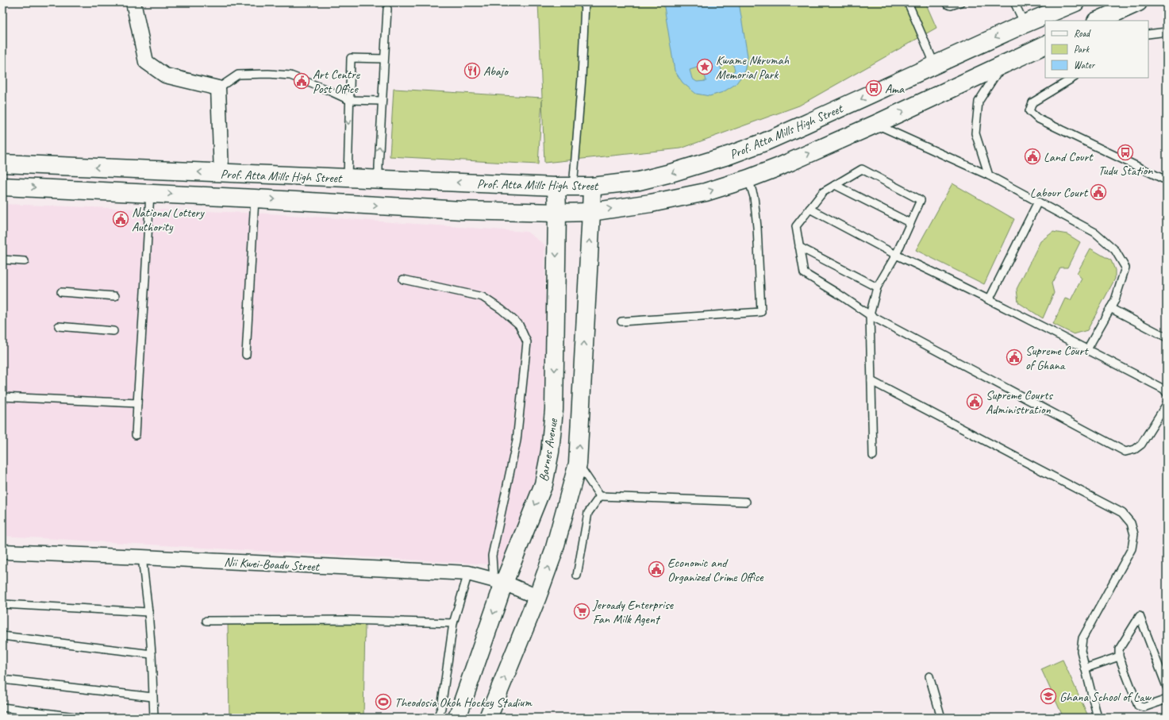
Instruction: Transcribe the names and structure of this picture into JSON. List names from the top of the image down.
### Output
{
  "streets": {
    "main road": ["Prof. Atta Mills High Street", "Barnes Avenue"],
    "street": ["Nii Kwei-Boadu Street"]
  },
  "crossings": [
    ["Prof. Atta Mills High Street", "Barnes Avenue"],
    ["Barnes Avenue", "Nii Kwei-Boadu Street"]
  ],
  "places": {
    "place": ["Kwame Nkrumah Memorial Park"],
    "restaurant": ["Abajo"],
    "public building": [
      "Art Centre Post Office",
      "Land Court",
      "Labour Court",
      "National Lottery Authority",
      "Supreme Court of Ghana",
      "Supreme Courts Administration",
      "Economic and Organized Crime Office"
    ],
    "bus stop": ["Ama", "Tudu Station"],
    "supermarket": ["Jeroady Enterprise Fan Milk Agent"],
    "school or university": ["Ghana School of Law"],
    "sports": ["Theodosia Okoh Hockey Stadium"]
  },
  "legend": ["Road", "Park", "Water"]
}
